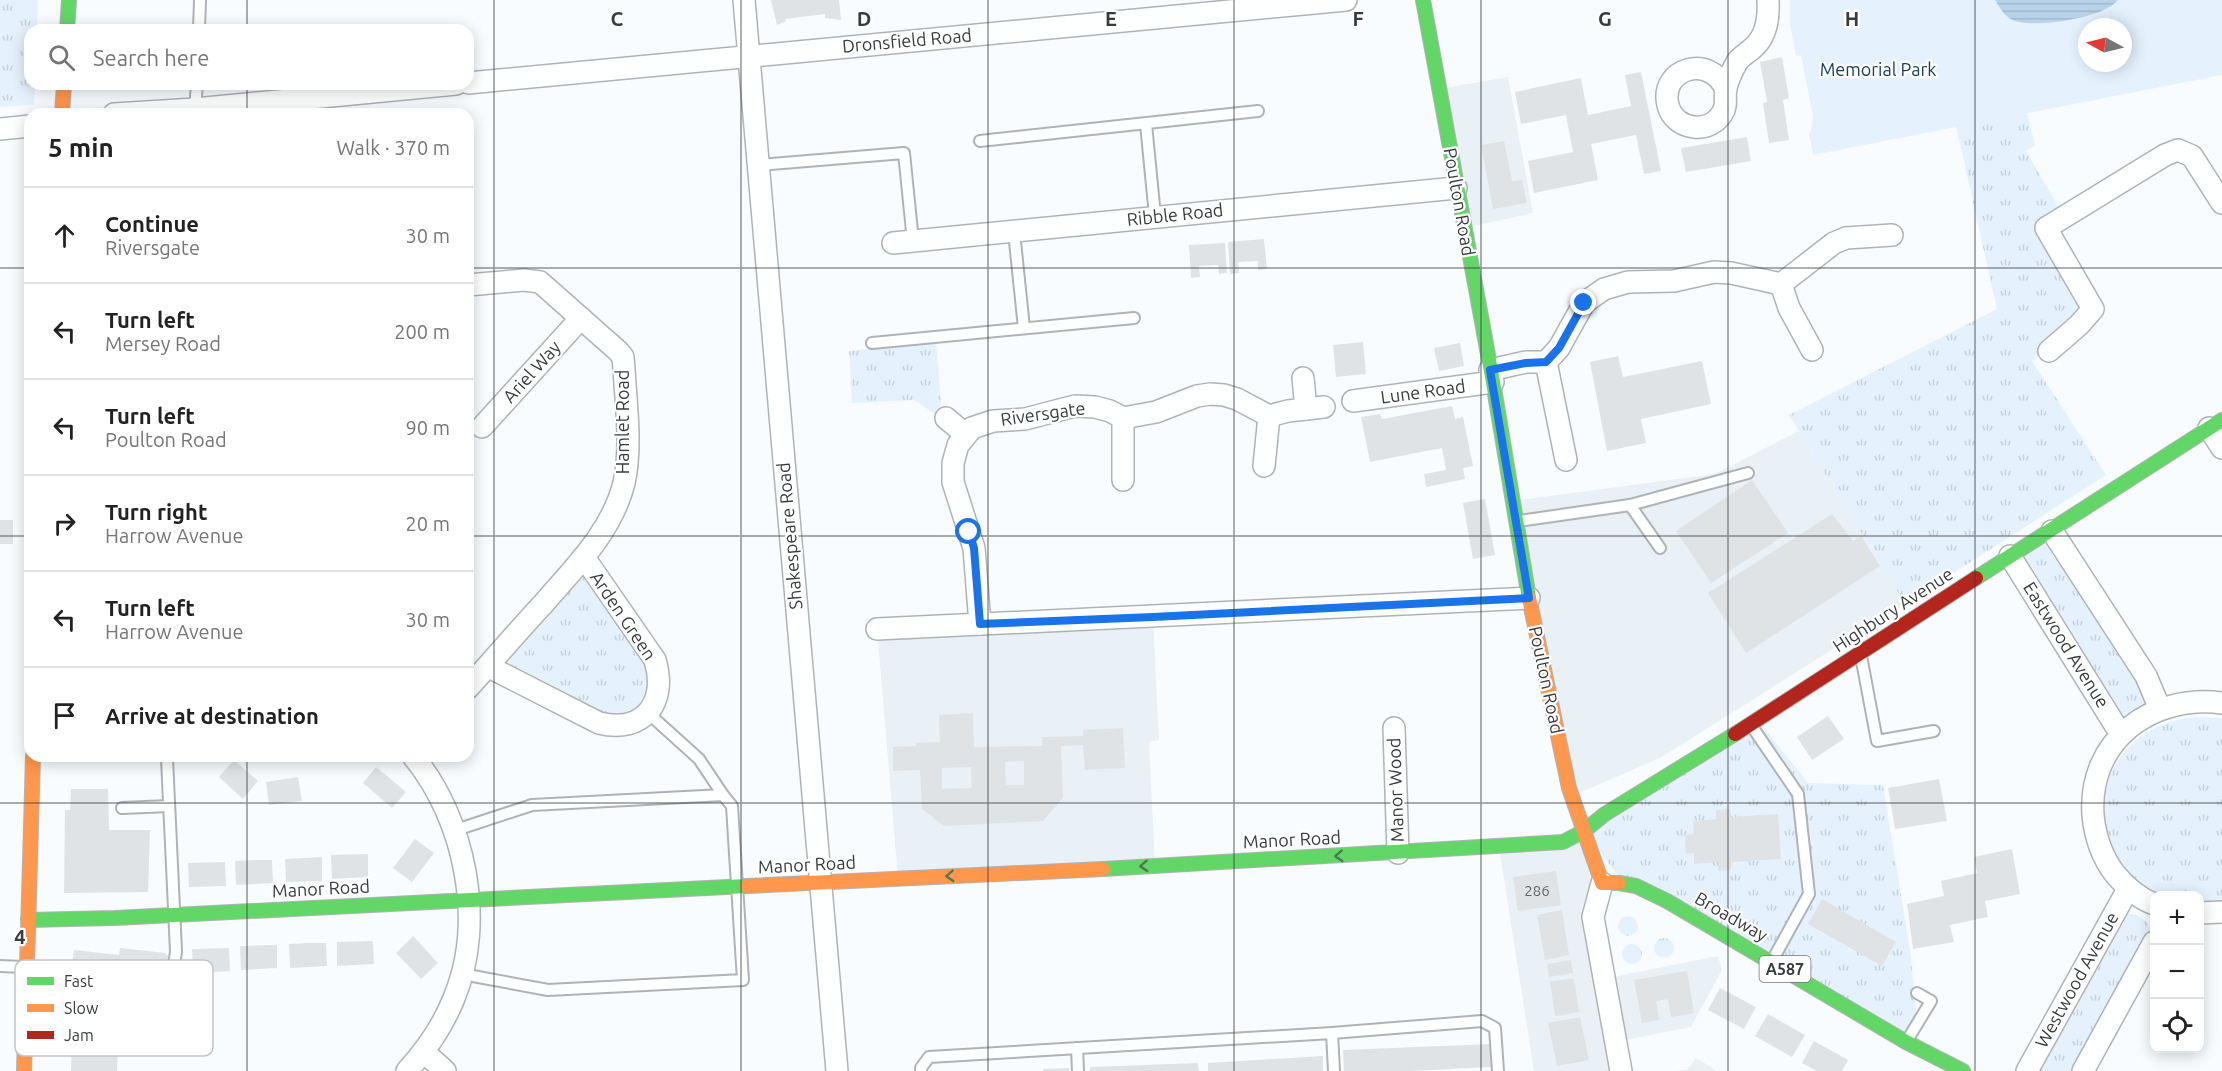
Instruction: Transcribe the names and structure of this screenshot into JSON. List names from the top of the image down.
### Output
{
  "streets": {
    "street": [
      "Dronsfield Road",
      "Poulton Road",
      "Ribble Road",
      "Ariel Way",
      "Lune Road",
      "Riversgate",
      "Hamlet Road",
      "Shakespeare Road",
      "Highbury Avenue",
      "Arden Green",
      "Eastwood Avenue",
      "Manor Wood",
      "Manor Road",
      "Broadway",
      "A587",
      "Westwood Avenue"
    ]
  },
  "crossings": [
    ["Dronsfield Road", "Shakespeare Road"],
    ["Poulton Road", "Ribble Road"],
    ["Poulton Road", "Lune Road"],
    ["Poulton Road", "Highbury Avenue"],
    ["Poulton Road", "Manor Road"],
    ["Poulton Road", "Broadway"],
    ["Ariel Way", "Hamlet Road"],
    ["Hamlet Road", "Arden Green"],
    ["Shakespeare Road", "Manor Road"],
    ["Highbury Avenue", "Eastwood Avenue"],
    ["Highbury Avenue", "Manor Road"],
    ["Manor Wood", "Manor Road"]
  ],
  "one_way": ["Manor Road"],
  "parks": ["Memorial Park"],
  "house_numbers": ["286"],
  "legend": ["Fast", "Slow", "Jam"],
  "north": "left",
  "page": {
    "search": "Search here",
    "heading": ["5 min", "Walk · 370 m"],
    "list": [
      ["Continue", "Riversgate", "30 m"],
      ["Turn left", "Mersey Road", "200 m"],
      ["Turn left", "Poulton Road", "90 m"],
      ["Turn right", "Harrow Avenue", "20 m"],
      ["Turn left", "Harrow Avenue", "30 m"],
      "Arrive at destination"
    ],
    "map_buttons": ["+", "−"]
  },
  "grid": {
    "columns": [
      "C",
      "D",
      "E",
      "F",
      "G",
      "H"
    ],
    "rows": ["4"]
  }
}
